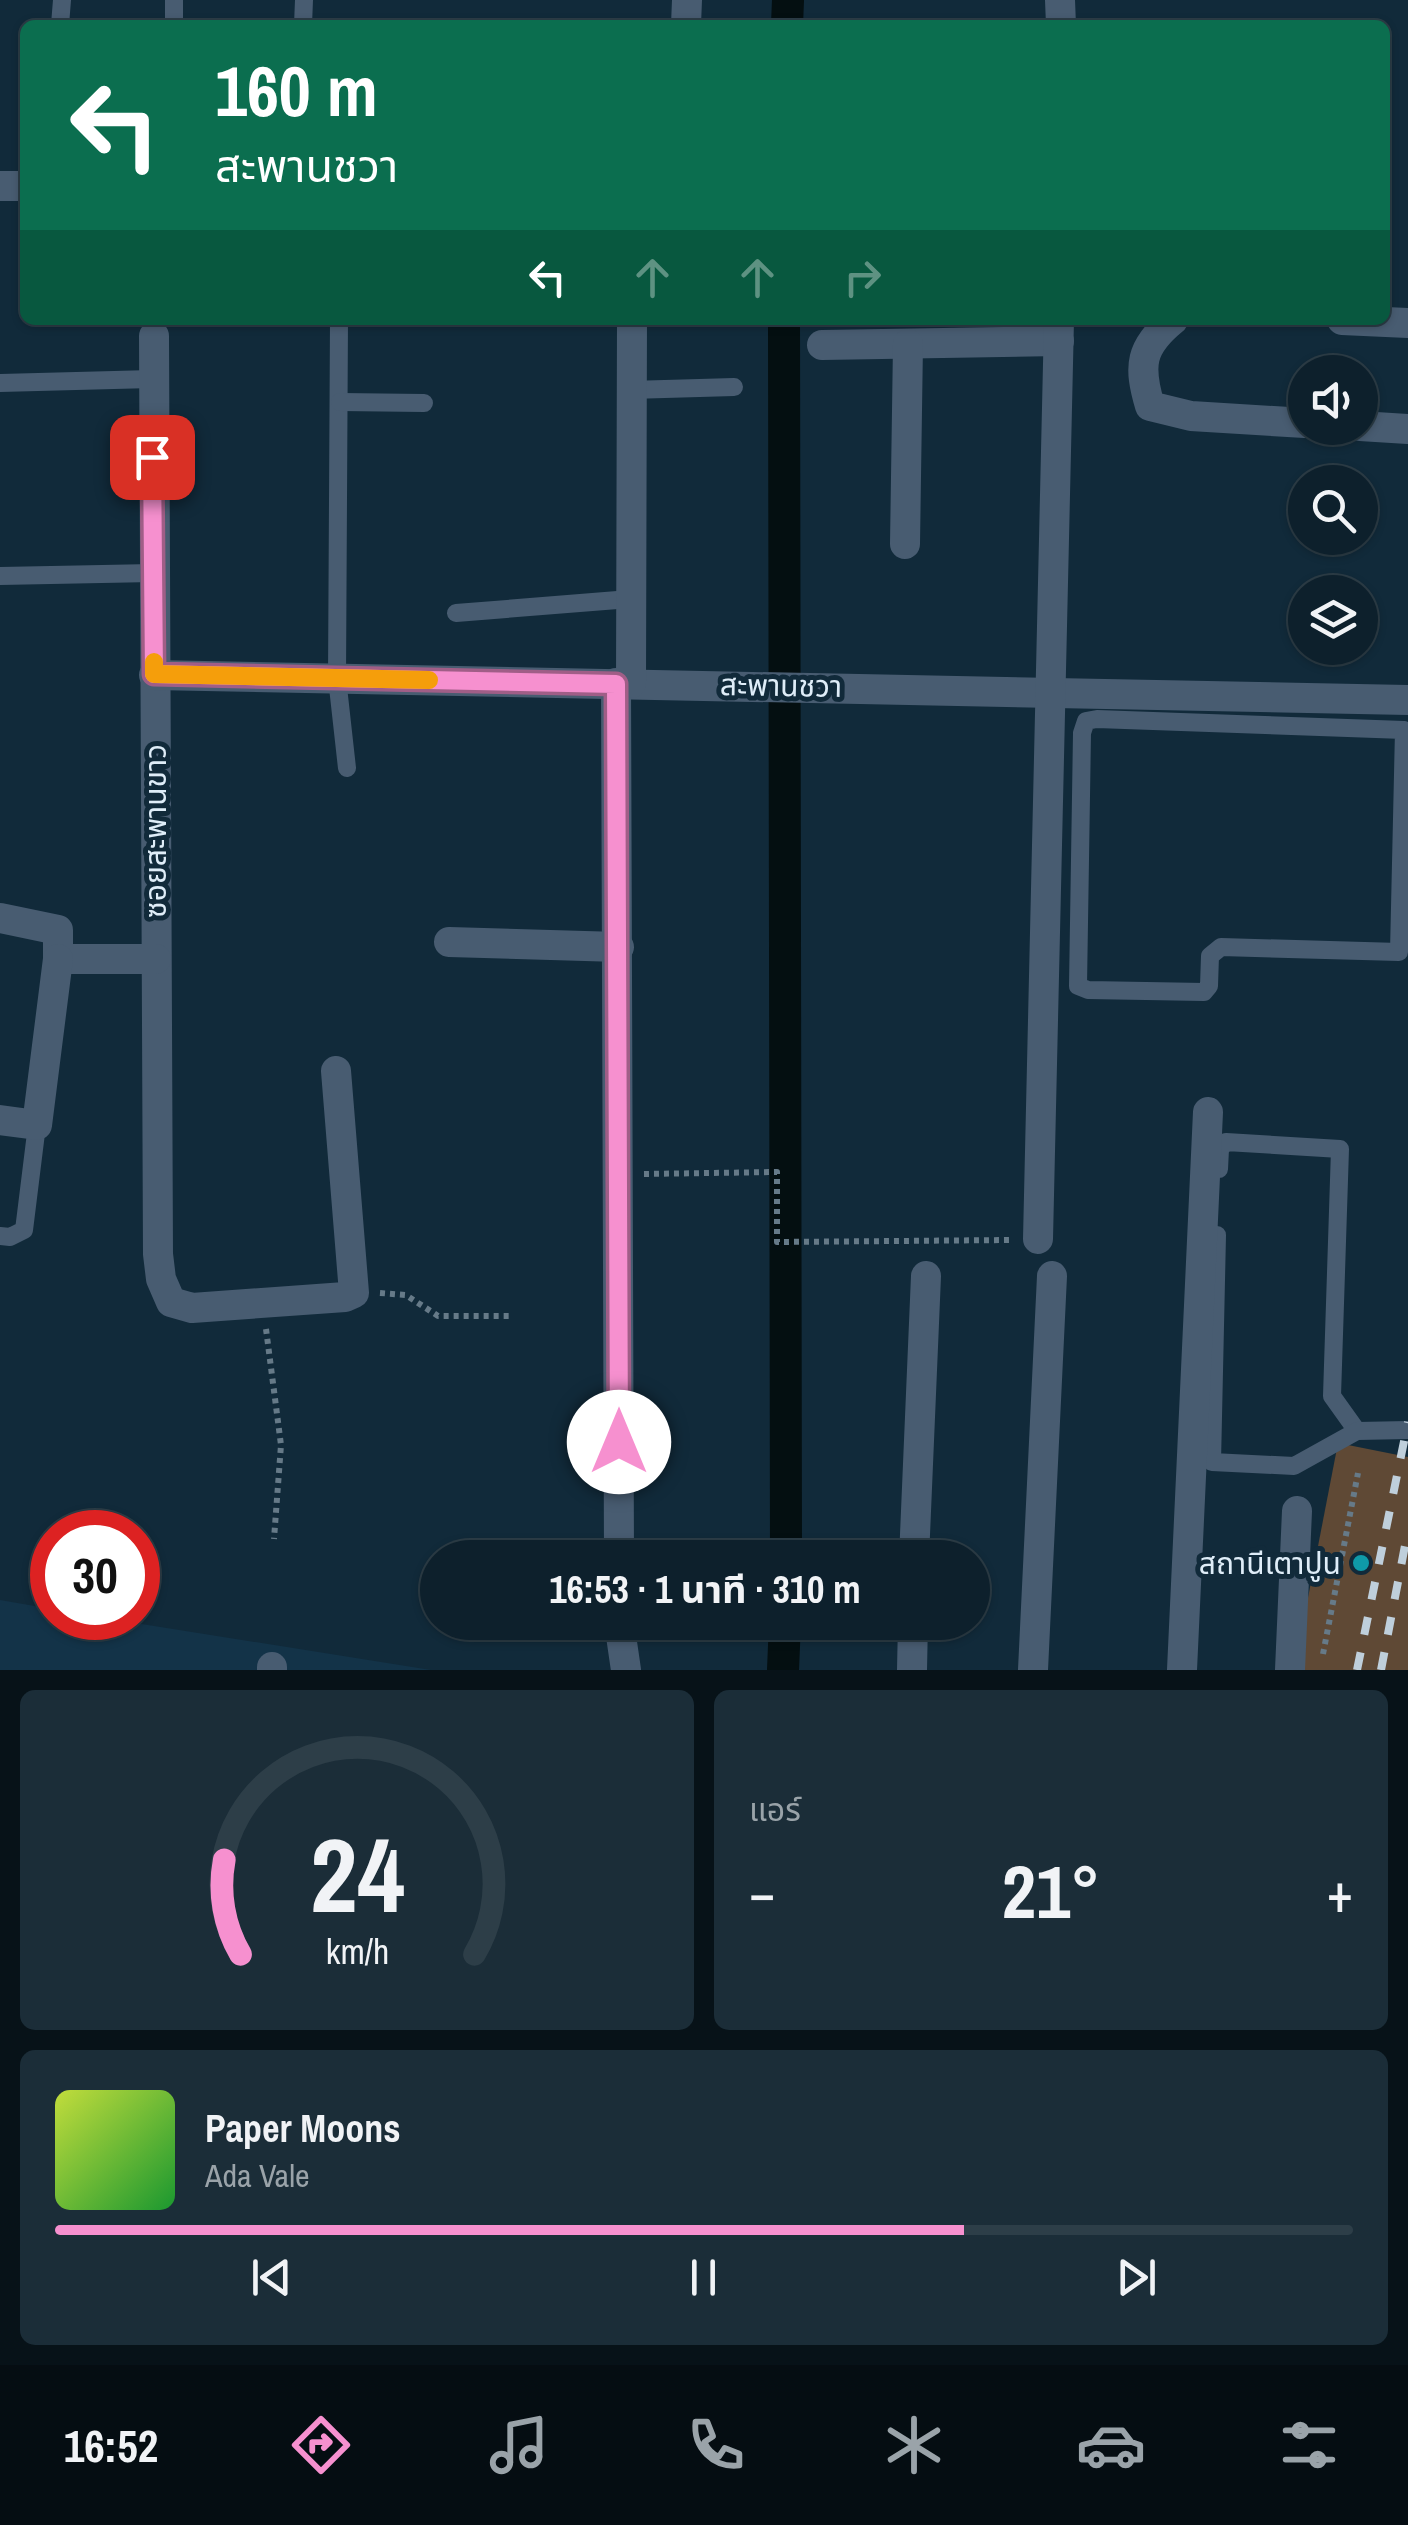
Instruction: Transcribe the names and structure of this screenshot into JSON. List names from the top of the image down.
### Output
{
  "streets": {
    "street": ["สะพานชวา", "ซอยสะพานขาว"]
  },
  "crossings": [
    ["สะพานชวา", "ซอยสะพานขาว"]
  ],
  "places": ["สถานีเตาปูน"],
  "page": {
    "turn": ["160 m", "สะพานชวา"],
    "limit": "30",
    "trip": "16:53 · 1 นาที · 310 m",
    "tile": "แอร์",
    "heat": ["−", "21°", "+"],
    "song": ["Paper Moons", "Ada Vale"],
    "tabs": "16:52",
    "gauge": ["24", "km/h"]
  }
}
